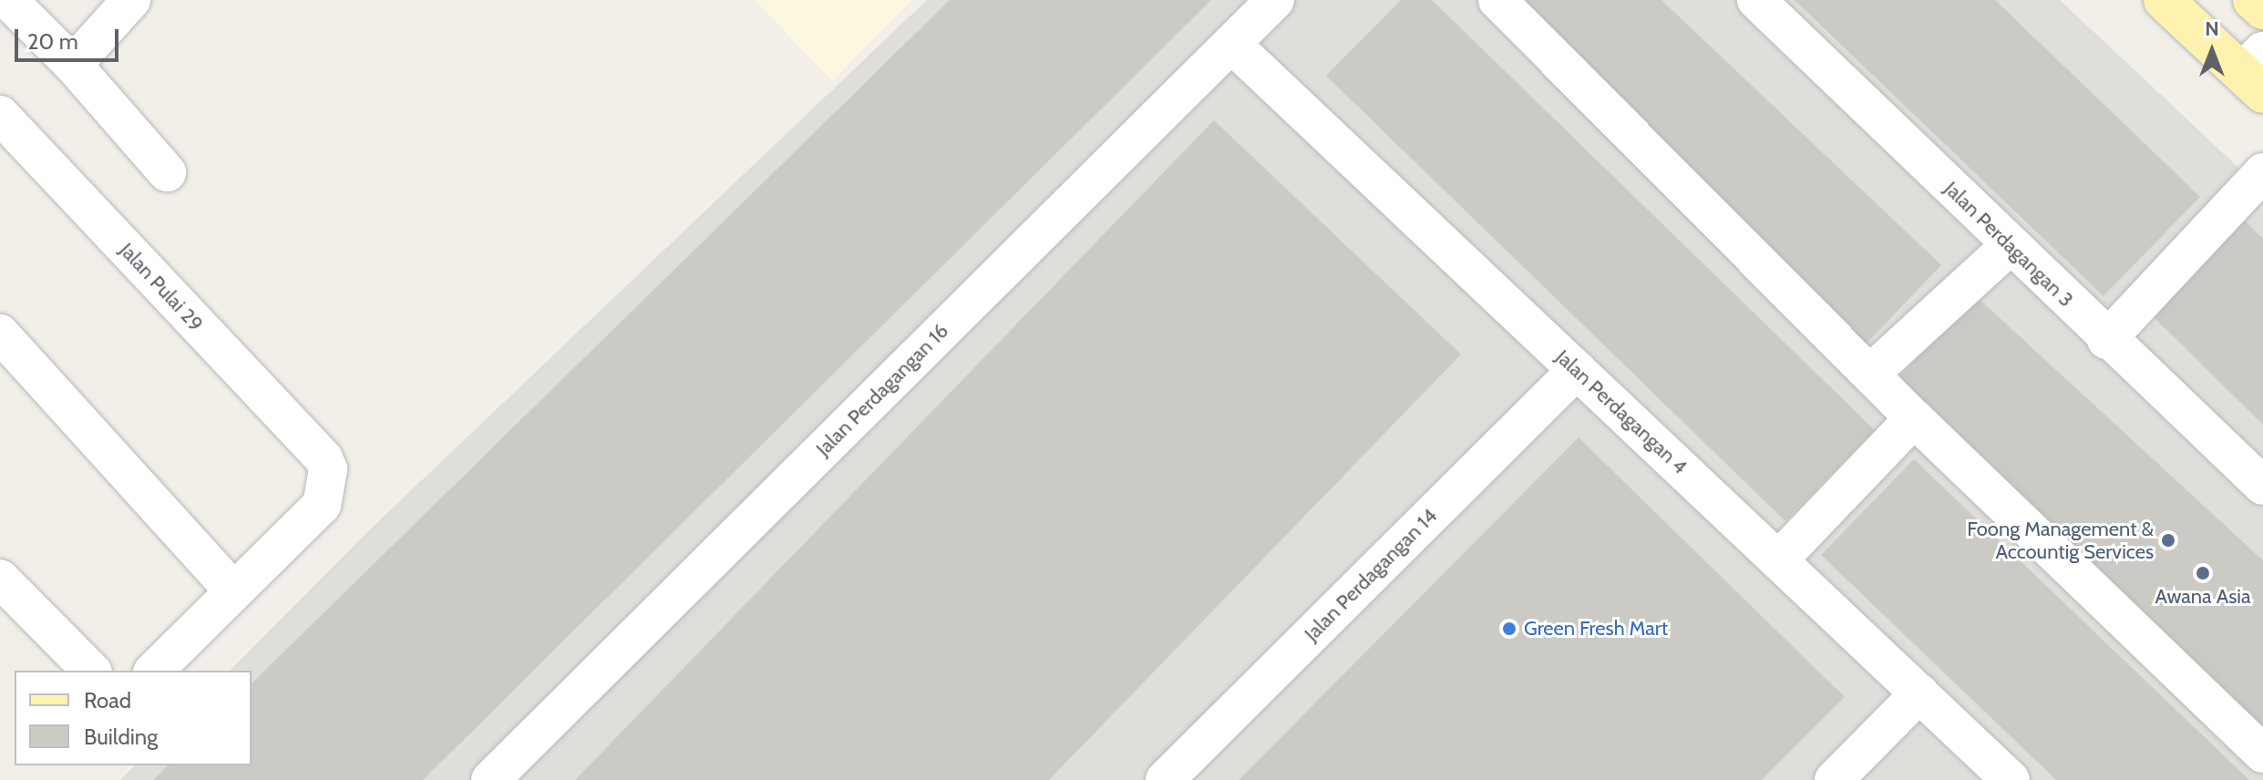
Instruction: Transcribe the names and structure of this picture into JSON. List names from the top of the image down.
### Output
{
  "streets": {
    "street": [
      "Jalan Perdagangan 3",
      "Jalan Pulai 29",
      "Jalan Perdagangan 16",
      "Jalan Perdagangan 4",
      "Jalan Perdagangan 14"
    ]
  },
  "crossings": [
    ["Jalan Perdagangan 16", "Jalan Perdagangan 4"],
    ["Jalan Perdagangan 4", "Jalan Perdagangan 14"]
  ],
  "places": ["Foong Management & Accountig Services", "Awana Asia", "Green Fresh Mart"],
  "legend": ["Road", "Building"],
  "scale_bar": "20 m",
  "north": "top"
}
